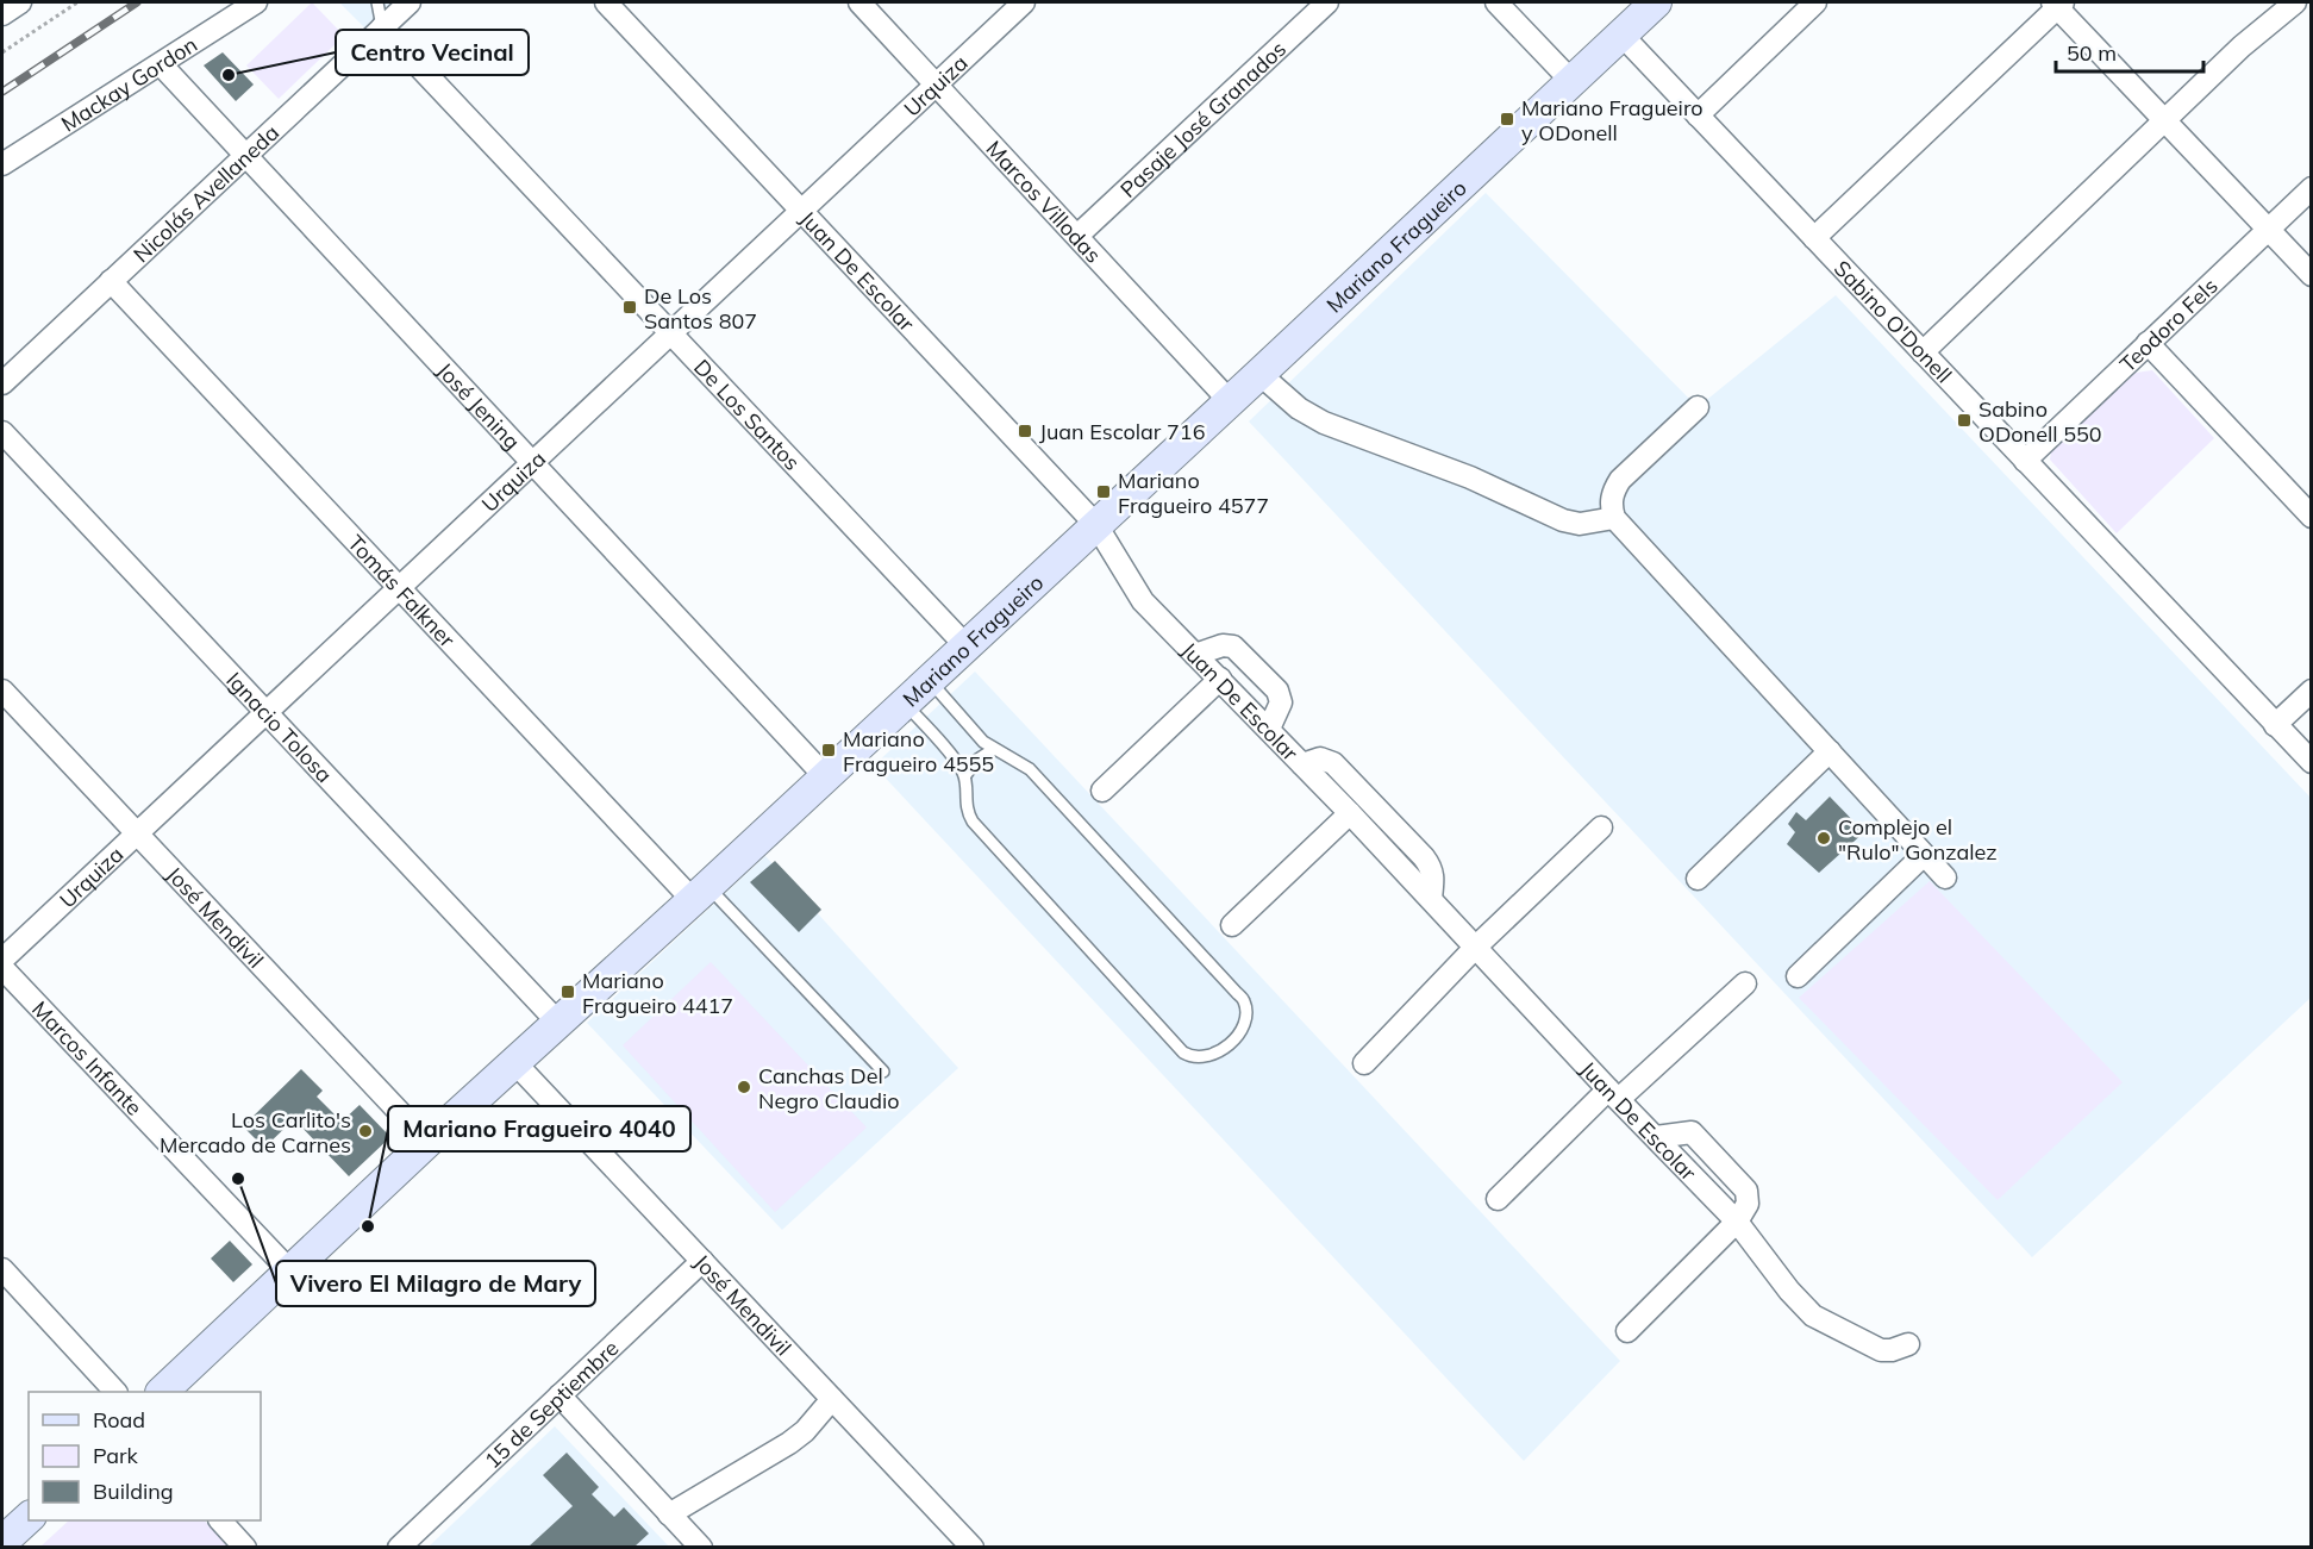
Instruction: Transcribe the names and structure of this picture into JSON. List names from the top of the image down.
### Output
{
  "streets": {
    "main road": ["Mariano Fragueiro"],
    "street": [
      "Mackay Gordon",
      "Urquiza",
      "Pasaje José Granados",
      "Nicolás Avellaneda",
      "Marcos Villodas",
      "Juan De Escolar",
      "Sabino O'Donell",
      "Teodoro Fels",
      "José Jening",
      "De Los Santos",
      "Tomás Falkner",
      "Ignacio Tolosa",
      "José Mendivil",
      "Marcos Infante",
      "15 de Septiembre"
    ]
  },
  "crossings": [
    ["Mackay Gordon", "José Jening"],
    ["Urquiza", "Marcos Villodas"],
    ["Urquiza", "Juan De Escolar"],
    ["Urquiza", "José Jening"],
    ["Urquiza", "De Los Santos"],
    ["Urquiza", "Tomás Falkner"],
    ["Urquiza", "Ignacio Tolosa"],
    ["Urquiza", "José Mendivil"],
    ["Pasaje José Granados", "Marcos Villodas"],
    ["Nicolás Avellaneda", "José Jening"],
    ["Nicolás Avellaneda", "De Los Santos"],
    ["Nicolás Avellaneda", "Tomás Falkner"],
    ["Marcos Villodas", "Mariano Fragueiro"],
    ["Mariano Fragueiro", "Juan De Escolar"],
    ["Mariano Fragueiro", "Sabino O'Donell"],
    ["Mariano Fragueiro", "José Jening"],
    ["Mariano Fragueiro", "De Los Santos"],
    ["Mariano Fragueiro", "Tomás Falkner"],
    ["Mariano Fragueiro", "Ignacio Tolosa"],
    ["Mariano Fragueiro", "José Mendivil"],
    ["Mariano Fragueiro", "Marcos Infante"],
    ["Sabino O'Donell", "Teodoro Fels"],
    ["José Mendivil", "15 de Septiembre"]
  ],
  "places": {
    "other": [
      "Centro Vecinal",
      "Complejo el \"Rulo\" Gonzalez",
      "Canchas Del Negro Claudio",
      "Los Carlito's Mercado de Carnes",
      "Vivero El Milagro de Mary",
      "Mariano Fragueiro 4040"
    ],
    "transit": [
      "Mariano Fragueiro y ODonell",
      "De Los Santos 807",
      "Sabino ODonell 550",
      "Juan Escolar 716",
      "Mariano Fragueiro 4577",
      "Mariano Fragueiro 4555",
      "Mariano Fragueiro 4417"
    ]
  },
  "legend": ["Road", "Park", "Building"],
  "scale_bar": "50 m"
}
